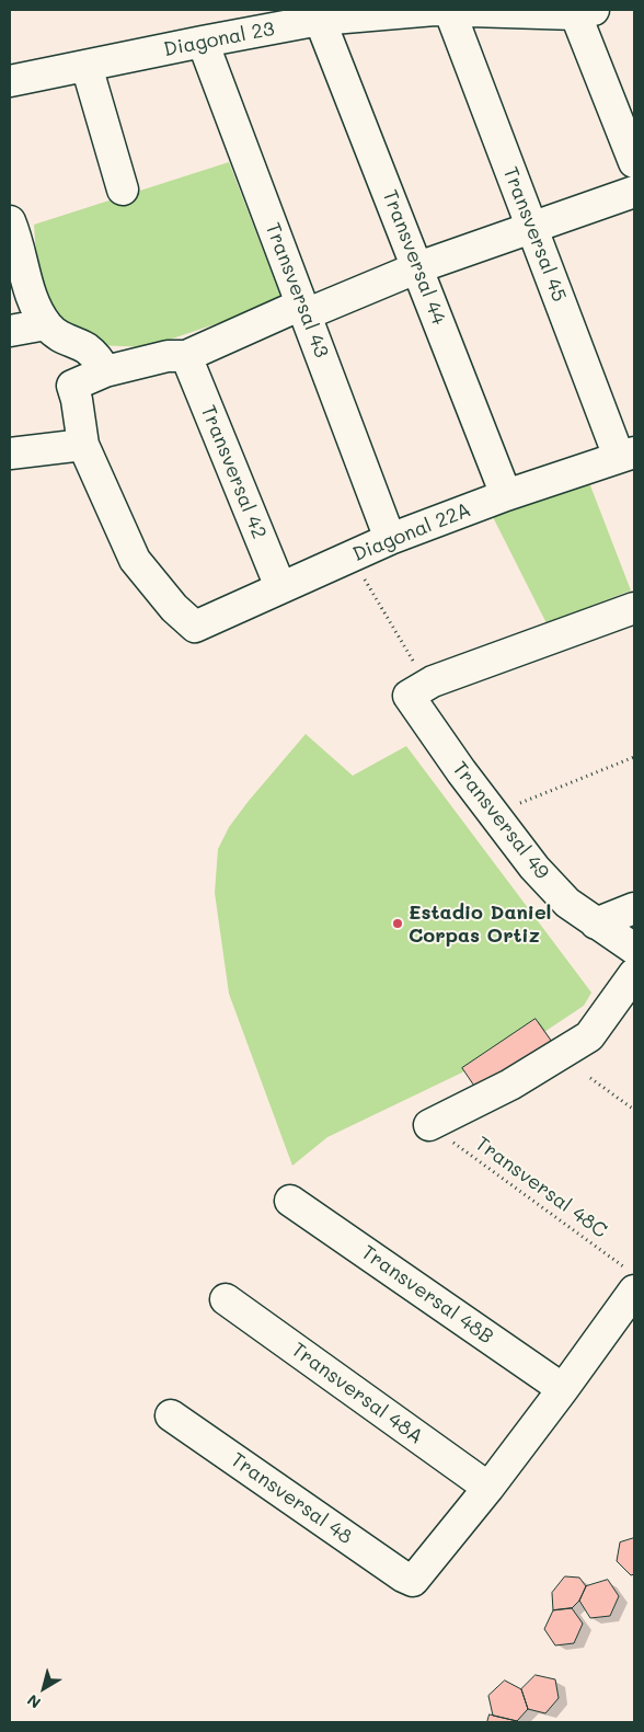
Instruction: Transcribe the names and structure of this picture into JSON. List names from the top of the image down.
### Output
{
  "streets": {
    "street": [
      "Diagonal 23",
      "Transversal 45",
      "Transversal 44",
      "Transversal 43",
      "Transversal 42",
      "Diagonal 22A",
      "Transversal 49",
      "Transversal 48B",
      "Transversal 48A",
      "Transversal 48"
    ],
    "path": ["Transversal 48C"]
  },
  "crossings": [
    ["Diagonal 23", "Transversal 45"],
    ["Diagonal 23", "Transversal 44"],
    ["Diagonal 23", "Transversal 43"],
    ["Transversal 45", "Diagonal 22A"],
    ["Transversal 44", "Diagonal 22A"],
    ["Transversal 43", "Diagonal 22A"],
    ["Transversal 42", "Diagonal 22A"],
    ["Transversal 48A", "Transversal 48"]
  ],
  "places": ["Estadio Daniel Corpas Ortiz"],
  "north": "bottom left"
}
